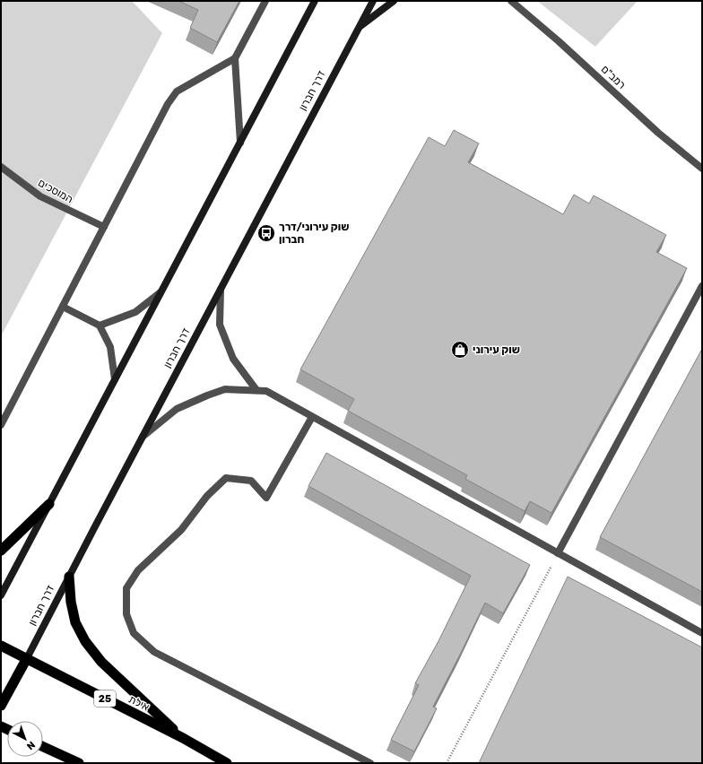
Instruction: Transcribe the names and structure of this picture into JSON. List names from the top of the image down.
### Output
{
  "streets": {
    "highway": ["דרך חברון", "25", "אילת"],
    "street": ["רמב\"ם", "המוסכים"]
  },
  "crossings": [
    ["דרך חברון", "אילת"]
  ],
  "places": {
    "bus stop": ["שוק עירוני/דרך חברון"],
    "shop": ["שוק עירוני"]
  },
  "north": "bottom right"
}
